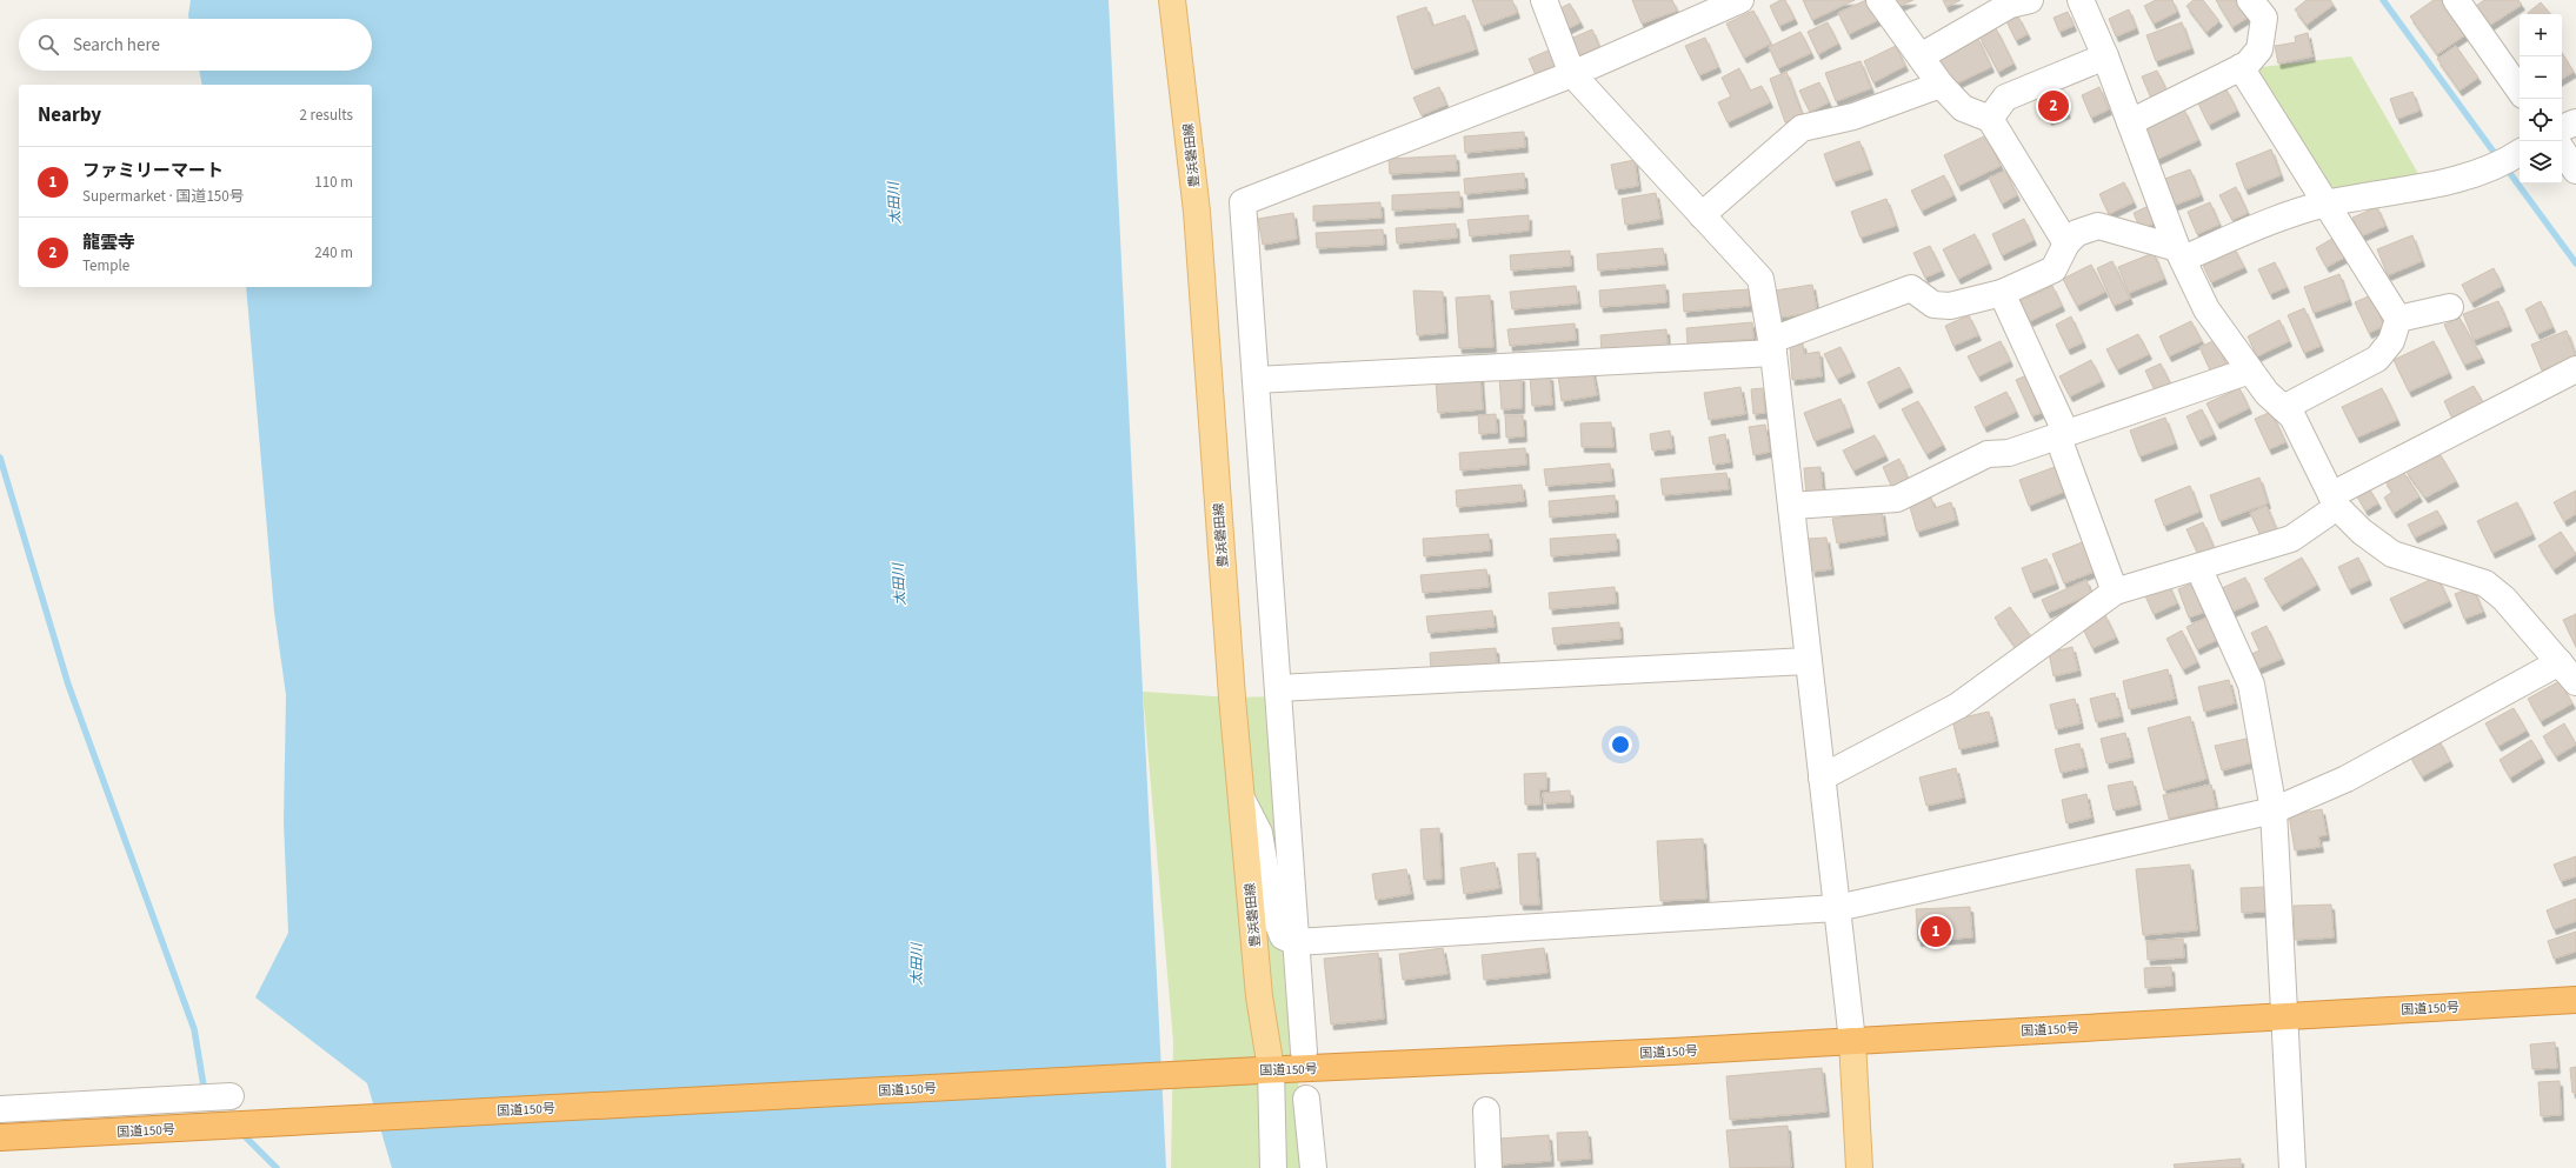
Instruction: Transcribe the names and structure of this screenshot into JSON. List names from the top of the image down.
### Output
{
  "streets": {
    "highway": ["国道150号"],
    "main road": ["豊浜磐田線"]
  },
  "crossings": [
    ["豊浜磐田線", "国道150号"]
  ],
  "water": ["太田川"],
  "page": {
    "map_buttons": ["+", "−"],
    "search": "Search here",
    "heading": ["Nearby", "2 results"],
    "pins": ["2", "1"],
    "list": [
      {
        "mark": "1",
        "name": "ファミリーマート",
        "note": "Supermarket · 国道150号",
        "value": "110 m"
      },
      {
        "mark": "2",
        "name": "龍雲寺",
        "note": "Temple",
        "value": "240 m"
      }
    ]
  }
}
